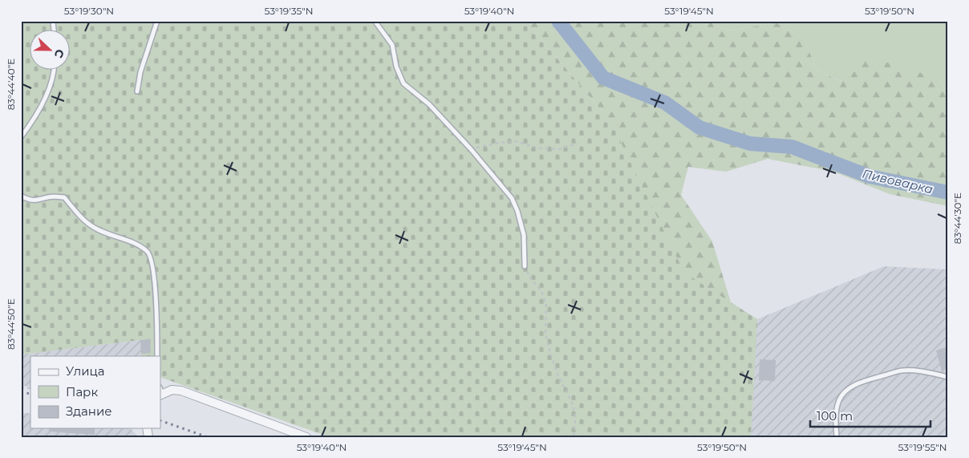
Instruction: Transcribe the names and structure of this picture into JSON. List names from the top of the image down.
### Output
{
  "water": ["Пивоварка"],
  "legend": ["Улица", "Парк", "Здание"],
  "scale_bar": "100 m",
  "north": "right",
  "coordinates": [
    "53°19'30\"N",
    "53°19'35\"N",
    "53°19'40\"N",
    "53°19'45\"N",
    "53°19'50\"N",
    "83°44'40\"E",
    "83°44'30\"E",
    "83°44'50\"E",
    "53°19'55\"N"
  ]
}
